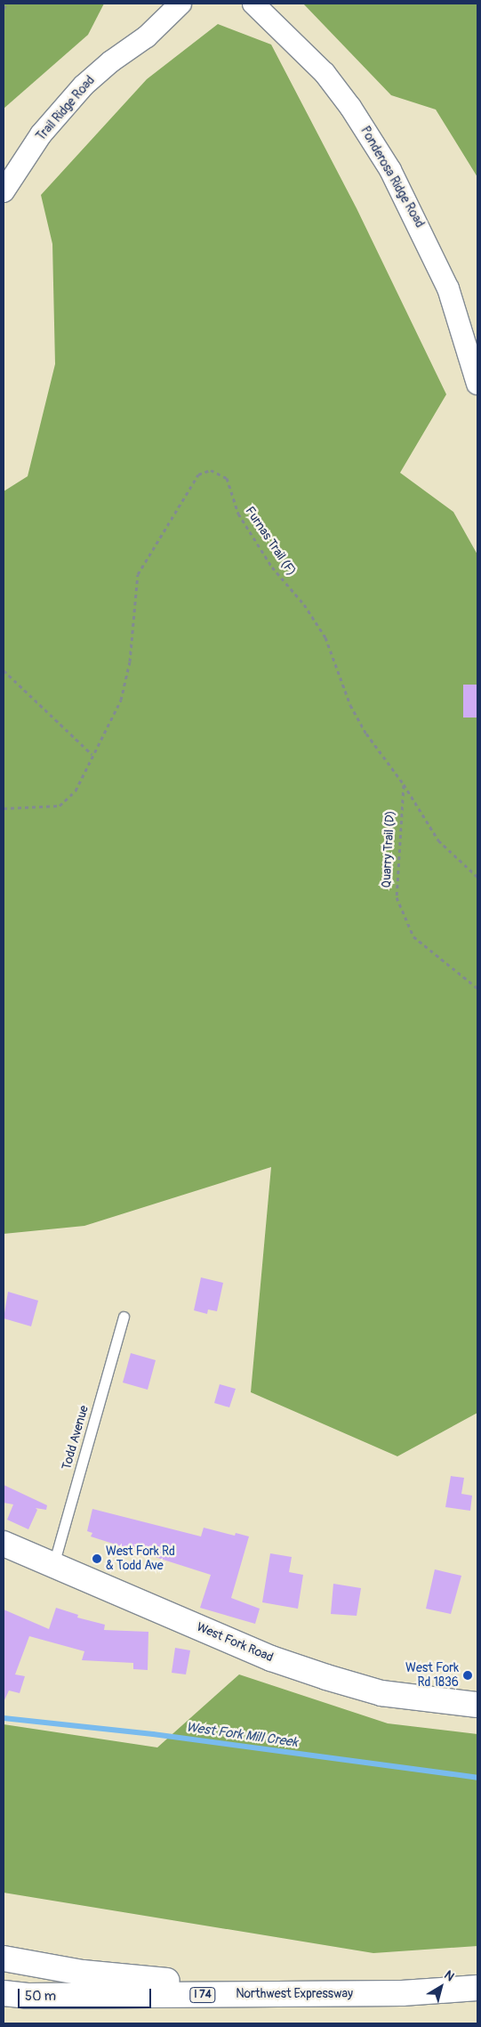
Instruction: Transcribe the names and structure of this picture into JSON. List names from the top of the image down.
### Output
{
  "streets": {
    "main road": ["West Fork Road", "Northwest Expressway", "I 74"],
    "street": ["Trail Ridge Road", "Ponderosa Ridge Road"],
    "lane": ["Todd Avenue"],
    "path": ["Furnas Trail (F)", "Quarry Trail (D)"]
  },
  "crossings": [
    ["Furnas Trail (F)", "Quarry Trail (D)"],
    ["Todd Avenue", "West Fork Road"]
  ],
  "water": ["West Fork Mill Creek"],
  "places": ["West Fork Rd & Todd Ave", "West Fork Rd 1836"],
  "scale_bar": "50 m",
  "north": "top right"
}
